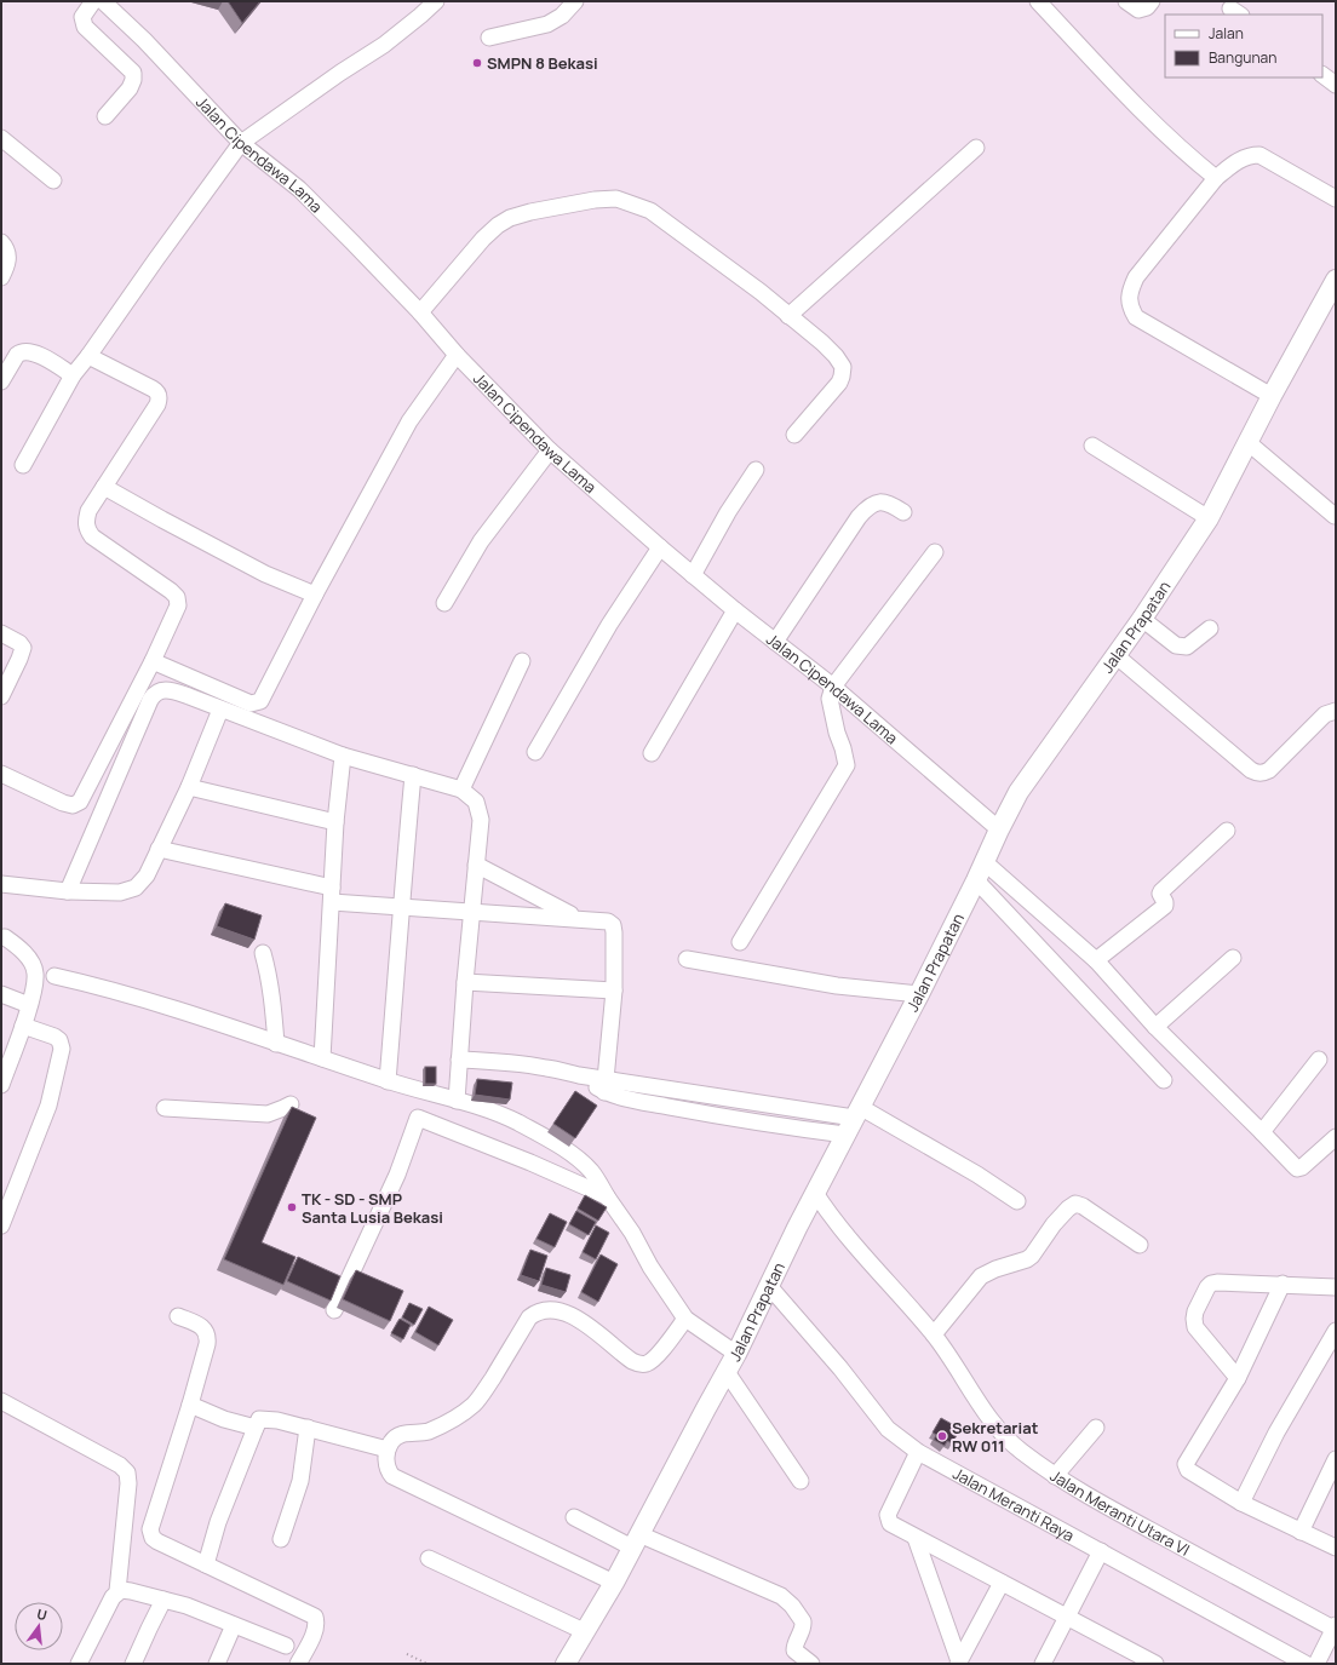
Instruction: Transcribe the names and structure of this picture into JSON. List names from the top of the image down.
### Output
{
  "streets": {
    "main road": ["Jalan Prapatan"],
    "street": ["Jalan Cipendawa Lama", "Jalan Meranti Raya", "Jalan Meranti Utara VI"]
  },
  "crossings": [
    ["Jalan Cipendawa Lama", "Jalan Prapatan"],
    ["Jalan Prapatan", "Jalan Meranti Raya"],
    ["Jalan Prapatan", "Jalan Meranti Utara VI"]
  ],
  "places": ["SMPN 8 Bekasi", "TK - SD - SMP Santa Lusia Bekasi", "Sekretariat RW 011"],
  "legend": ["Jalan", "Bangunan"],
  "north": "top"
}
